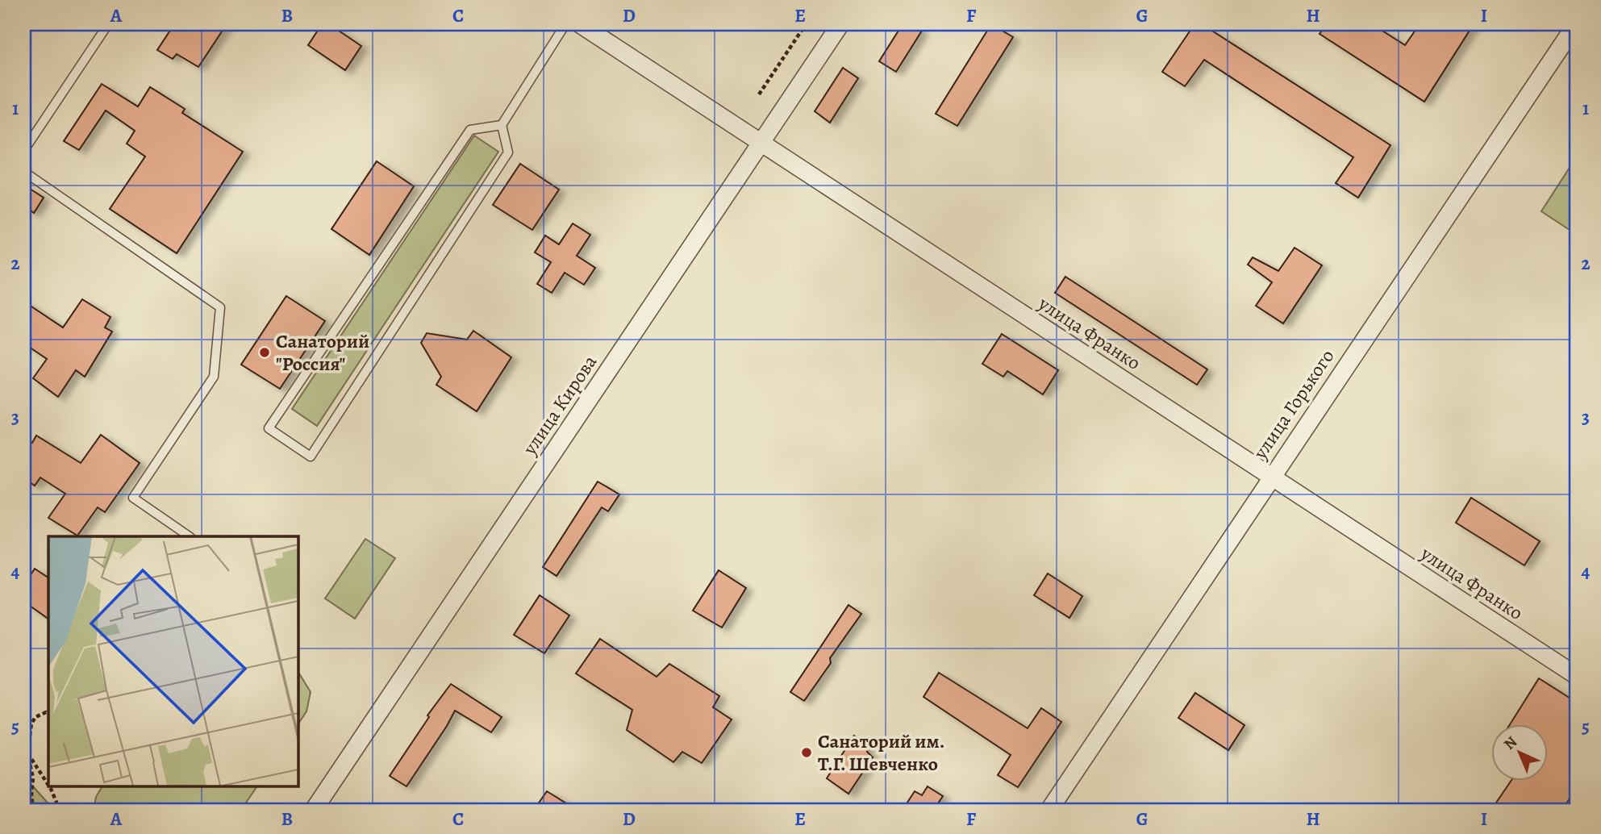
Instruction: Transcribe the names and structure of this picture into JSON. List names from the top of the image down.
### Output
{
  "streets": {
    "street": ["улица Франко", "улица Горького", "улица Кирова"]
  },
  "crossings": [
    ["улица Франко", "улица Горького"],
    ["улица Франко", "улица Кирова"]
  ],
  "places": ["Санаторий \"Россия\"", "Санаторий им. Т.Г. Шевченко"],
  "north": "top left",
  "grid": {
    "columns": [
      "A",
      "B",
      "C",
      "D",
      "E",
      "F",
      "G",
      "H",
      "I"
    ],
    "rows": [
      "1",
      "2",
      "3",
      "4",
      "5"
    ]
  }
}
